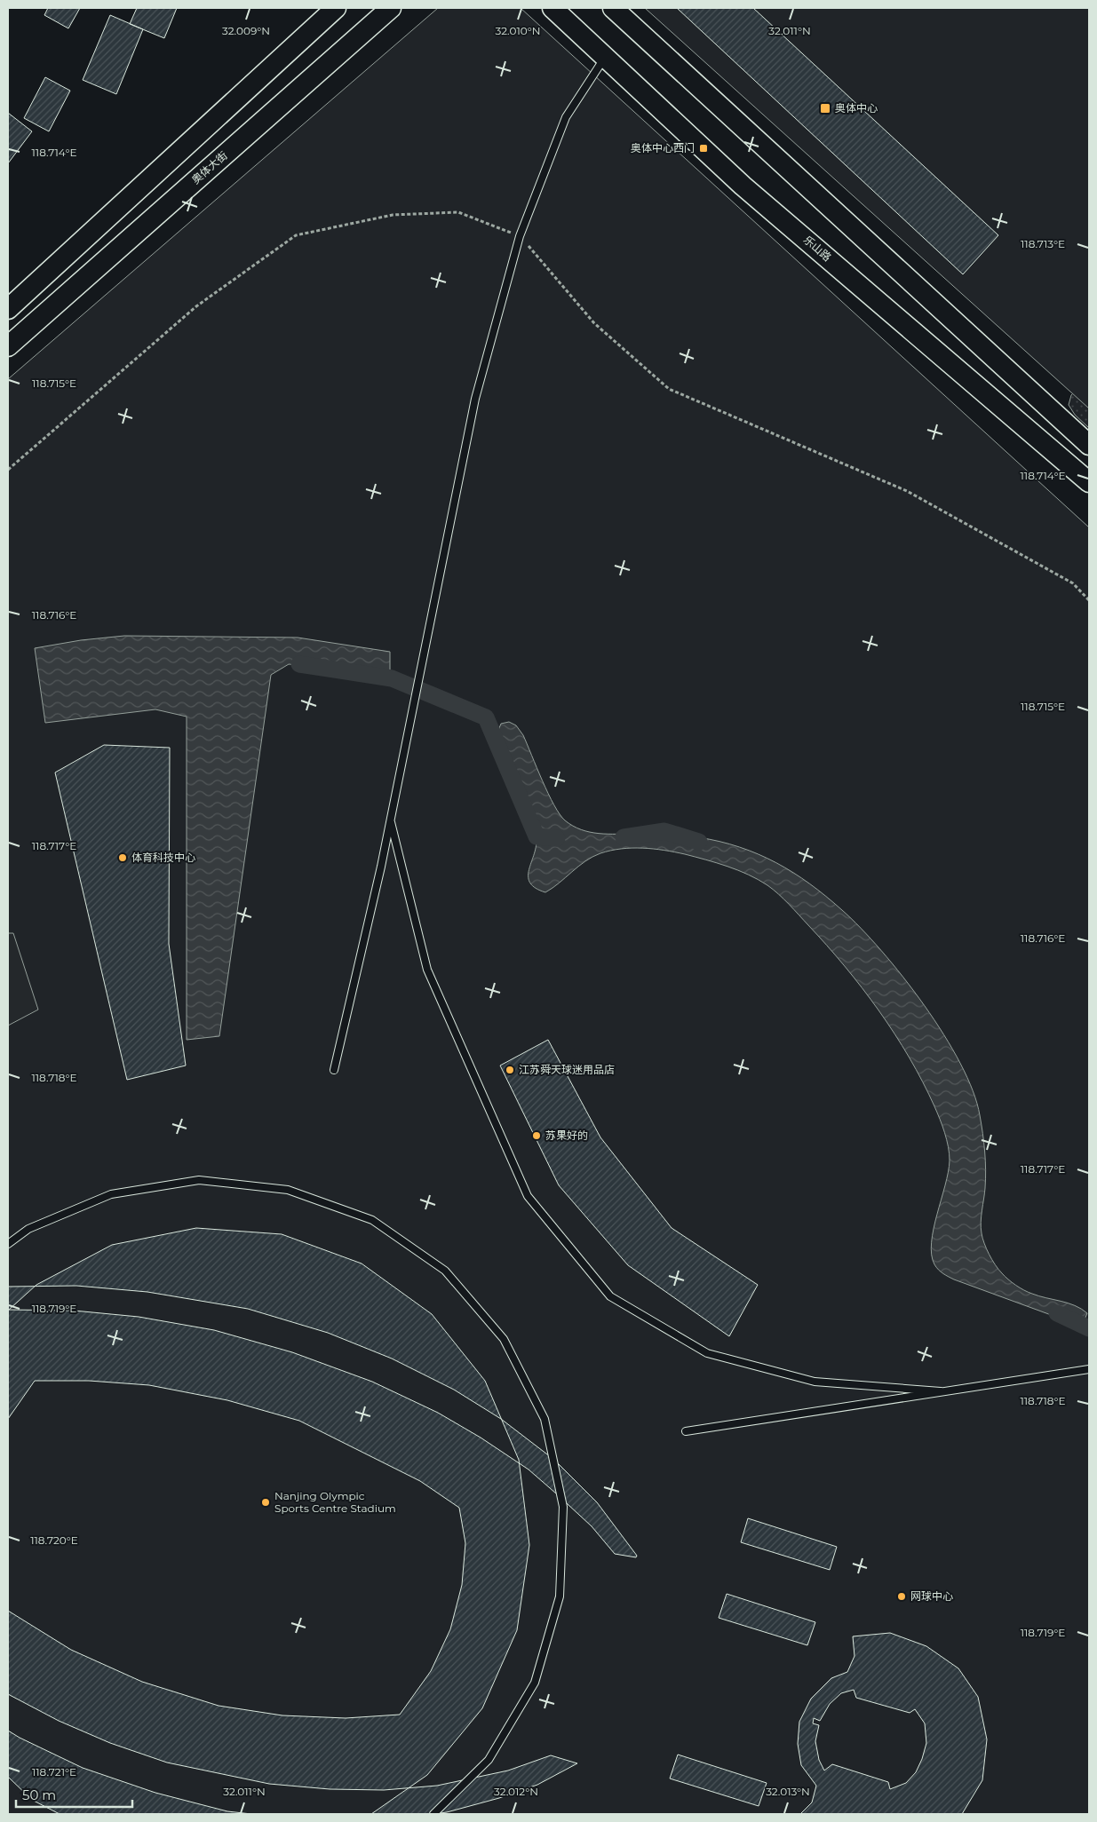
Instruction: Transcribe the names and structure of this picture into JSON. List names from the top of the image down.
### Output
{
  "streets": {
    "street": ["奥体大街", "乐山路"]
  },
  "places": {
    "transit": ["奥体中心", "奥体中心西门"],
    "other": [
      "体育科技中心",
      "江苏舜天球迷用品店",
      "苏果好的",
      "Nanjing Olympic Sports Centre Stadium",
      "网球中心"
    ]
  },
  "scale_bar": "50 m",
  "coordinates": [
    "32.009°N",
    "32.010°N",
    "32.011°N",
    "118.714°E",
    "118.713°E",
    "118.715°E",
    "118.716°E",
    "118.717°E",
    "118.718°E",
    "118.719°E",
    "118.720°E",
    "118.721°E",
    "32.012°N",
    "32.013°N"
  ]
}
